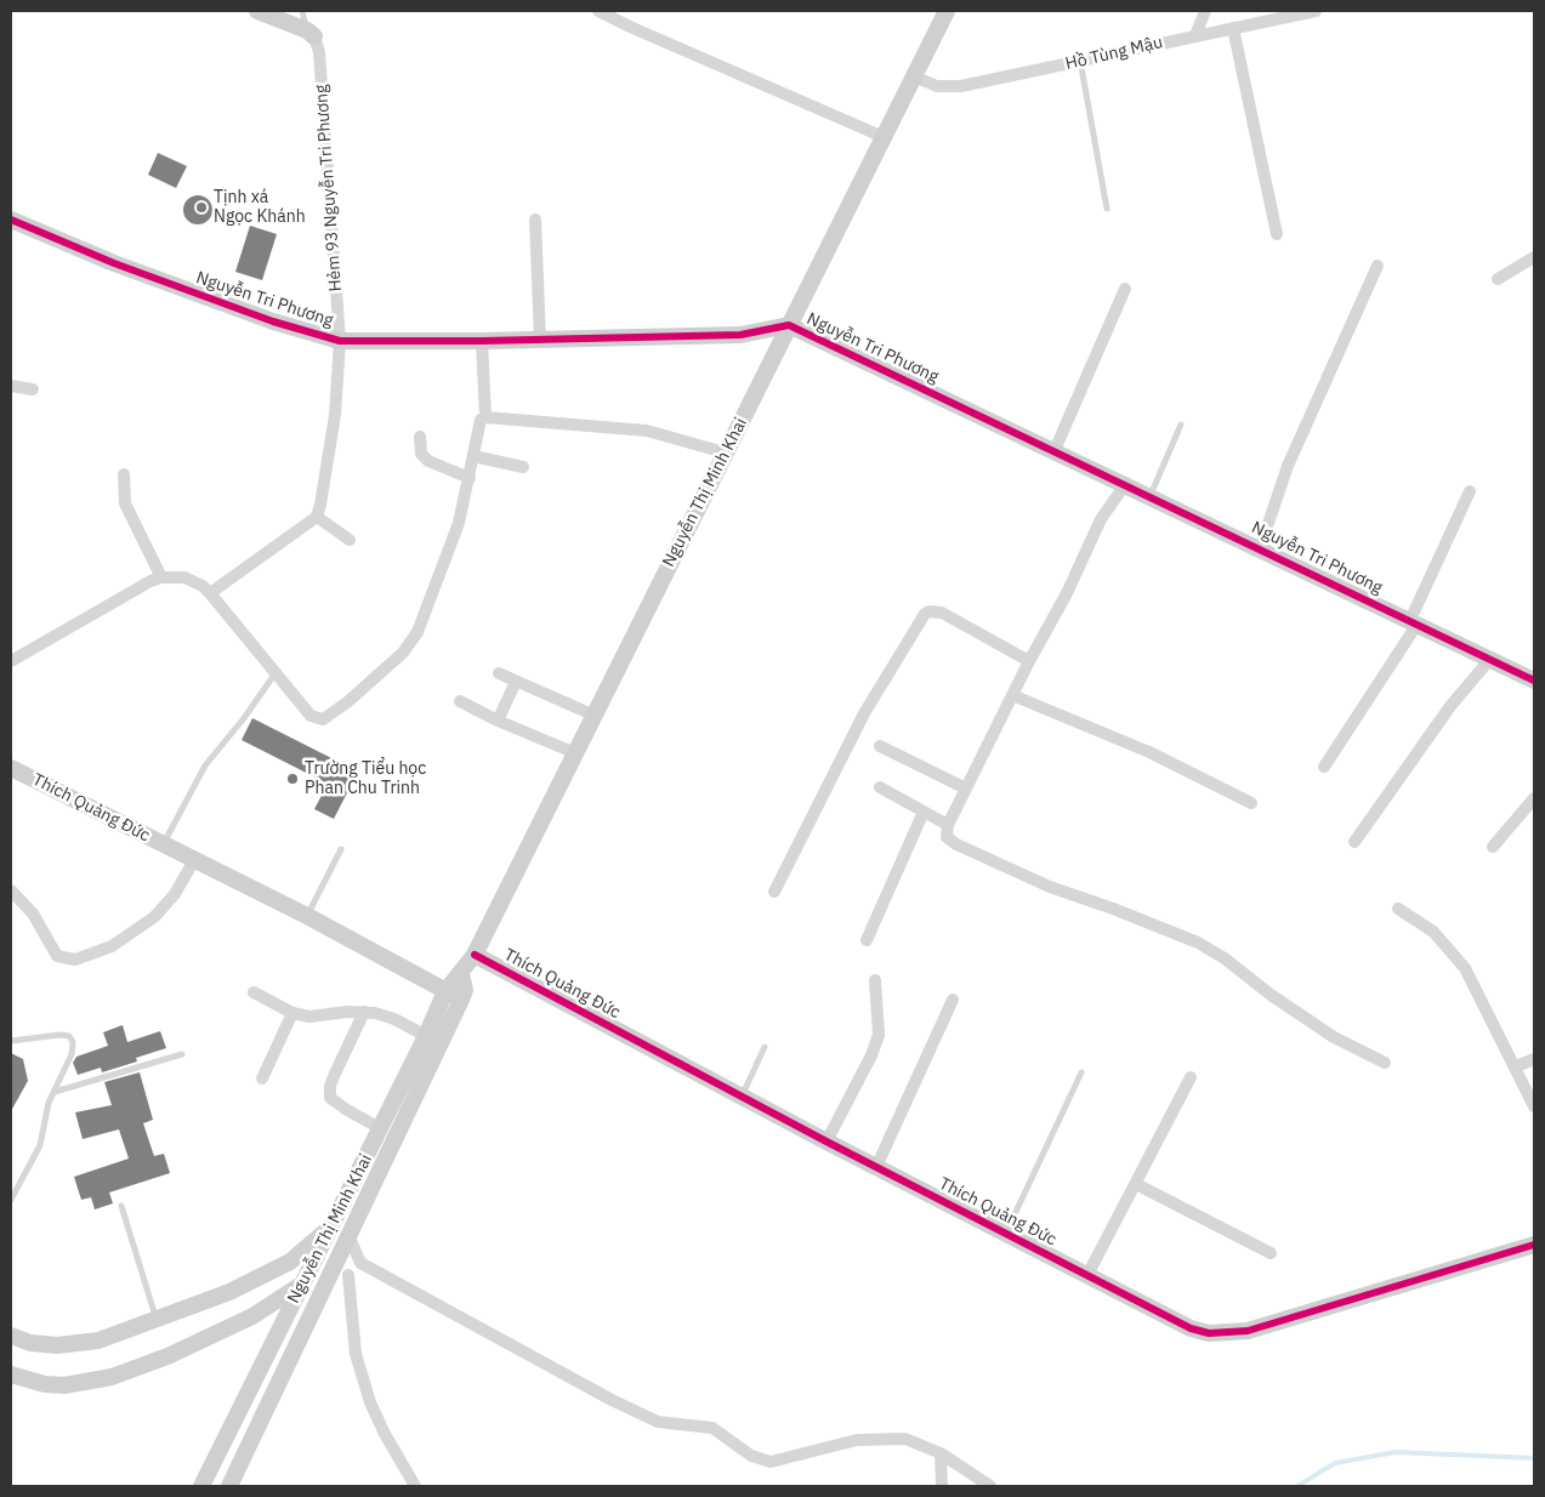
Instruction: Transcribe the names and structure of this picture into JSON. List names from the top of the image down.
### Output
{
  "streets": {
    "street": [
      "Hồ Tùng Mậu",
      "Hẻm 93 Nguyễn Tri Phương",
      "Nguyễn Tri Phương",
      "Nguyễn Thị Minh Khai",
      "Thích Quảng Đức"
    ]
  },
  "crossings": [
    ["Hồ Tùng Mậu", "Nguyễn Thị Minh Khai"],
    ["Hẻm 93 Nguyễn Tri Phương", "Nguyễn Tri Phương"],
    ["Nguyễn Tri Phương", "Nguyễn Thị Minh Khai"],
    ["Nguyễn Thị Minh Khai", "Thích Quảng Đức"]
  ],
  "places": ["Tịnh xá Ngọc Khánh", "Trường Tiểu học Phan Chu Trinh"]
}
